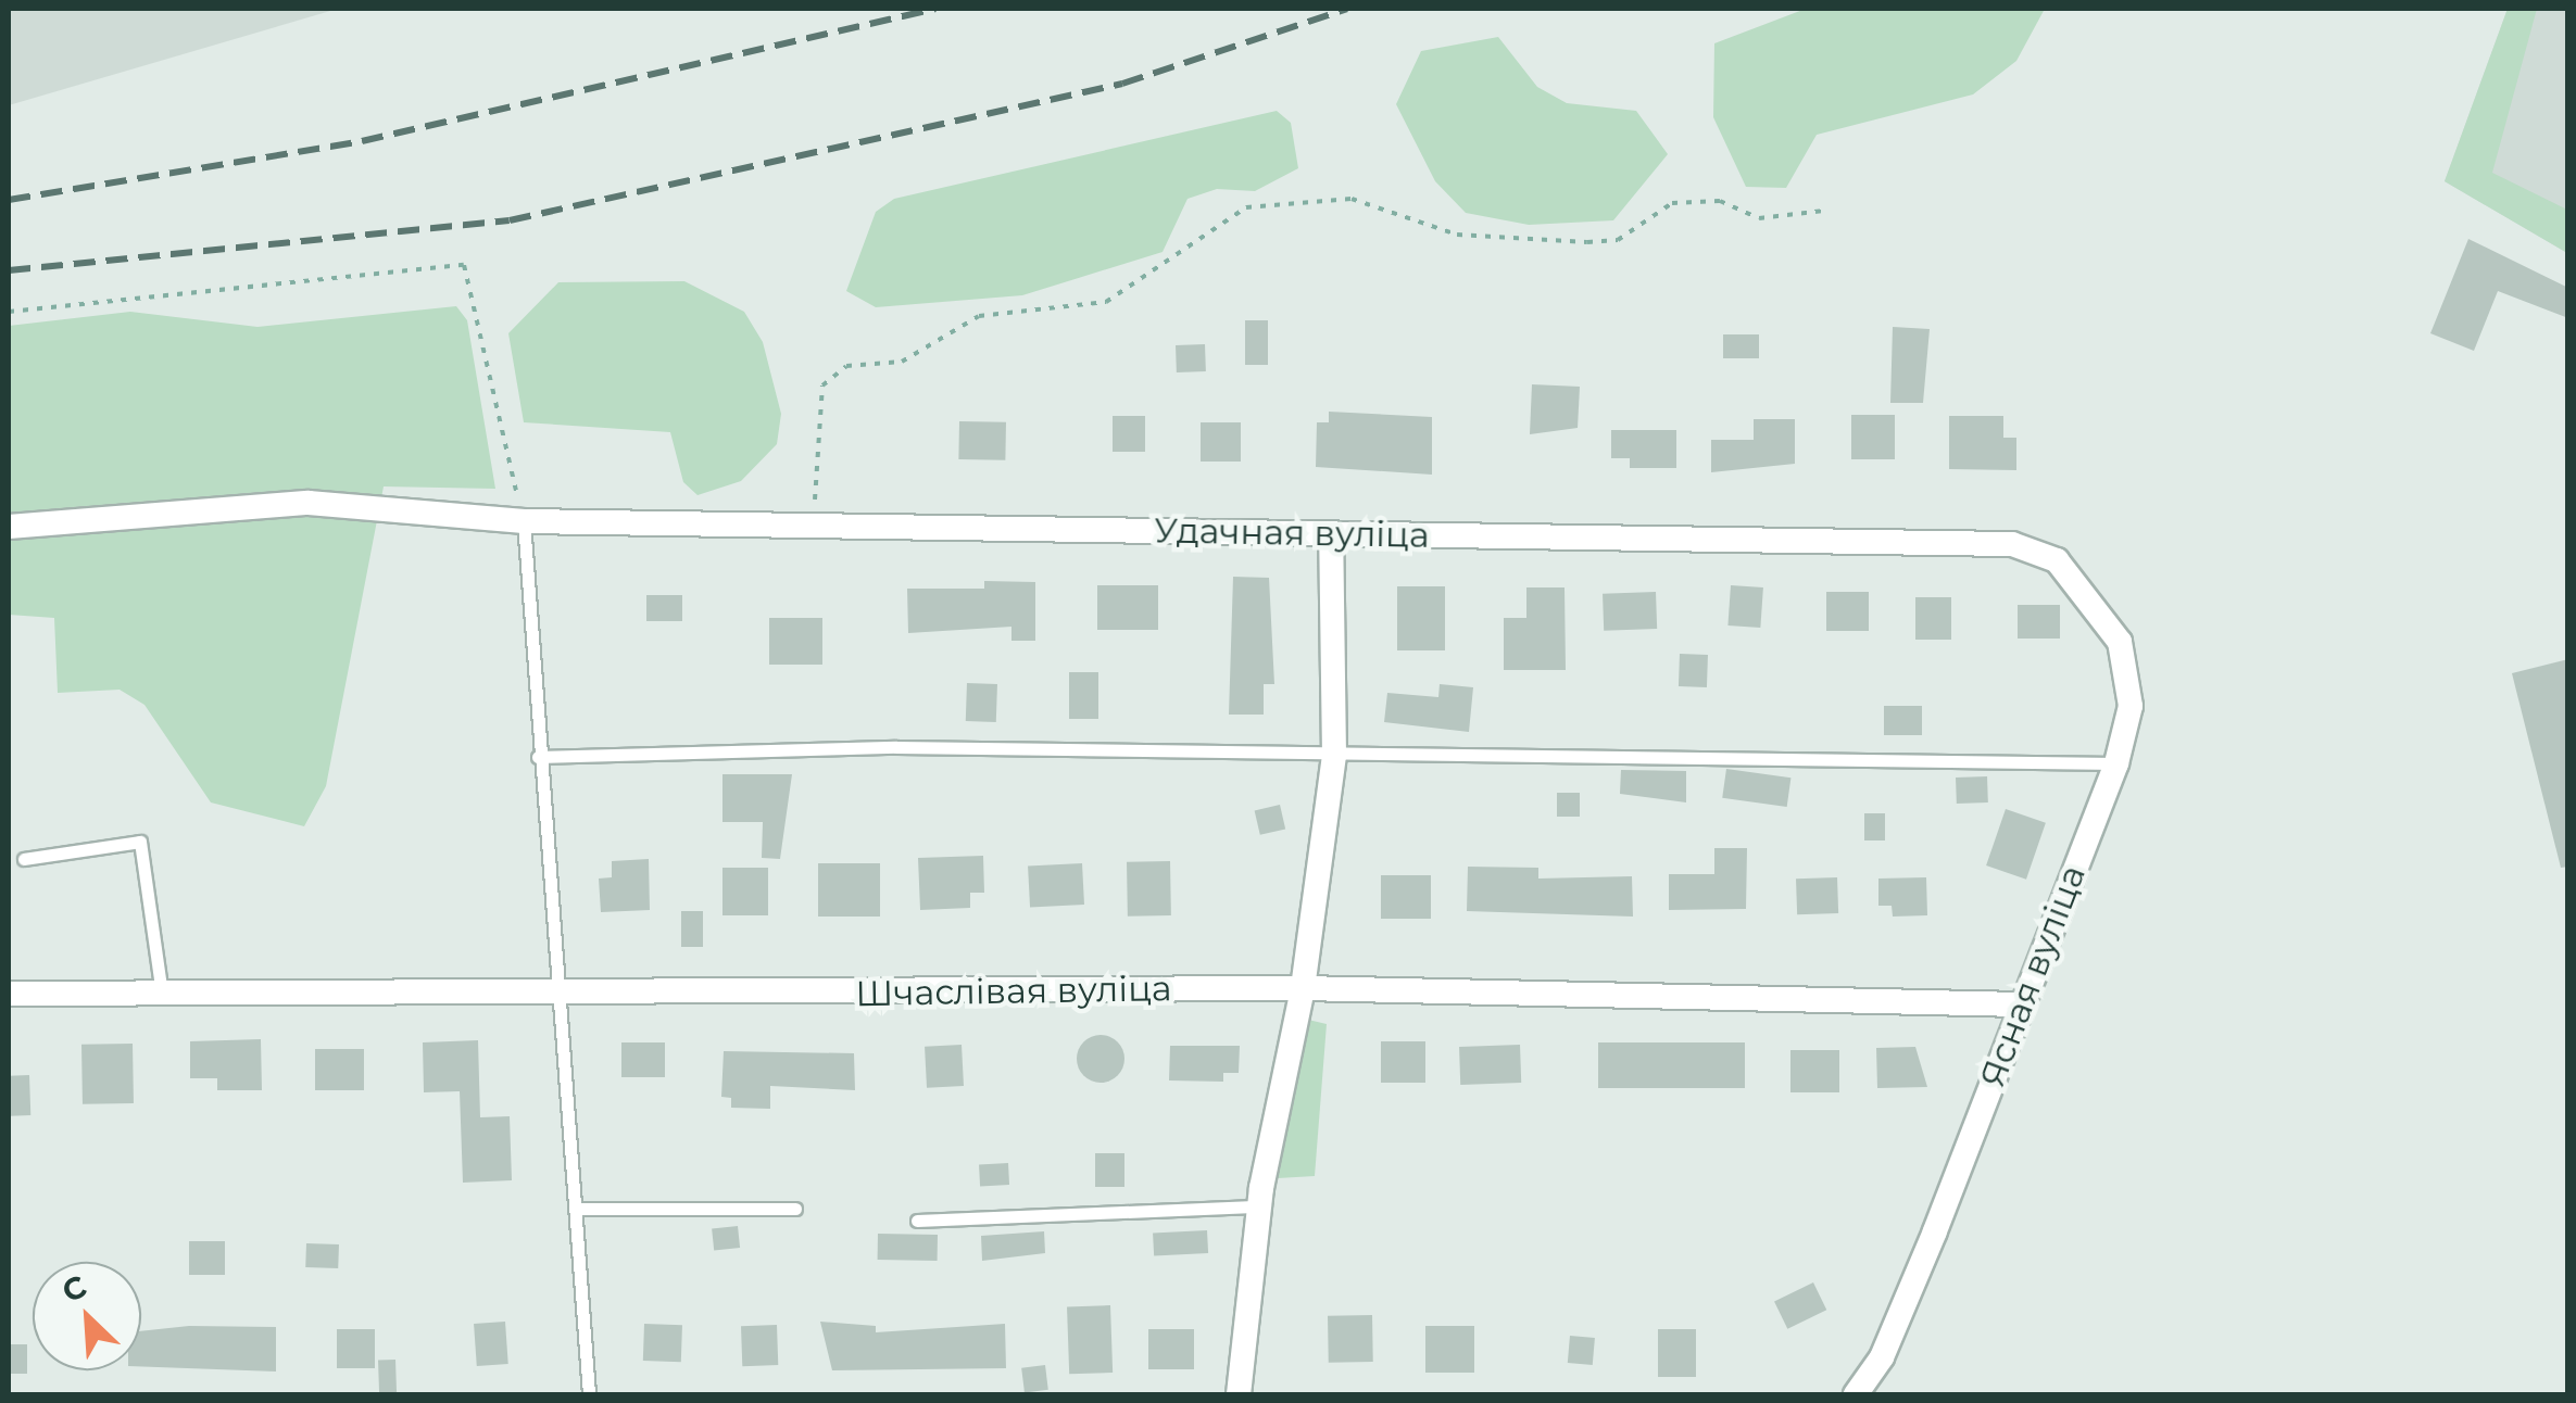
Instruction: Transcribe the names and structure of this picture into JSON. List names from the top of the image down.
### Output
{
  "streets": {
    "street": ["Удачная вуліца", "Ясная вуліца", "Шчаслівая вуліца"]
  },
  "crossings": [
    ["Удачная вуліца", "Ясная вуліца"],
    ["Ясная вуліца", "Шчаслівая вуліца"]
  ],
  "north": "top left"
}
